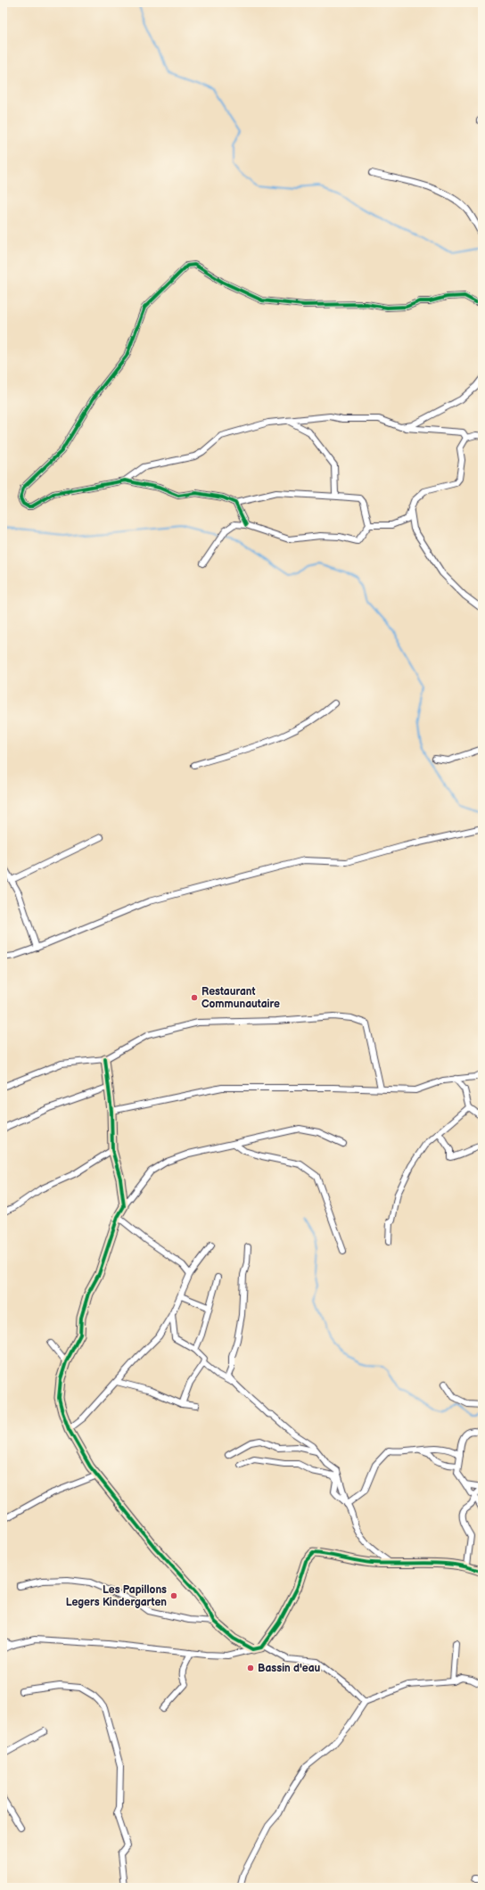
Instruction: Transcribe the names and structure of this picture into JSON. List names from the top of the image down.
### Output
{
  "places": ["Restaurant Communautaire", "Les Papillons Legers Kindergarten", "Bassin d'eau"]
}
